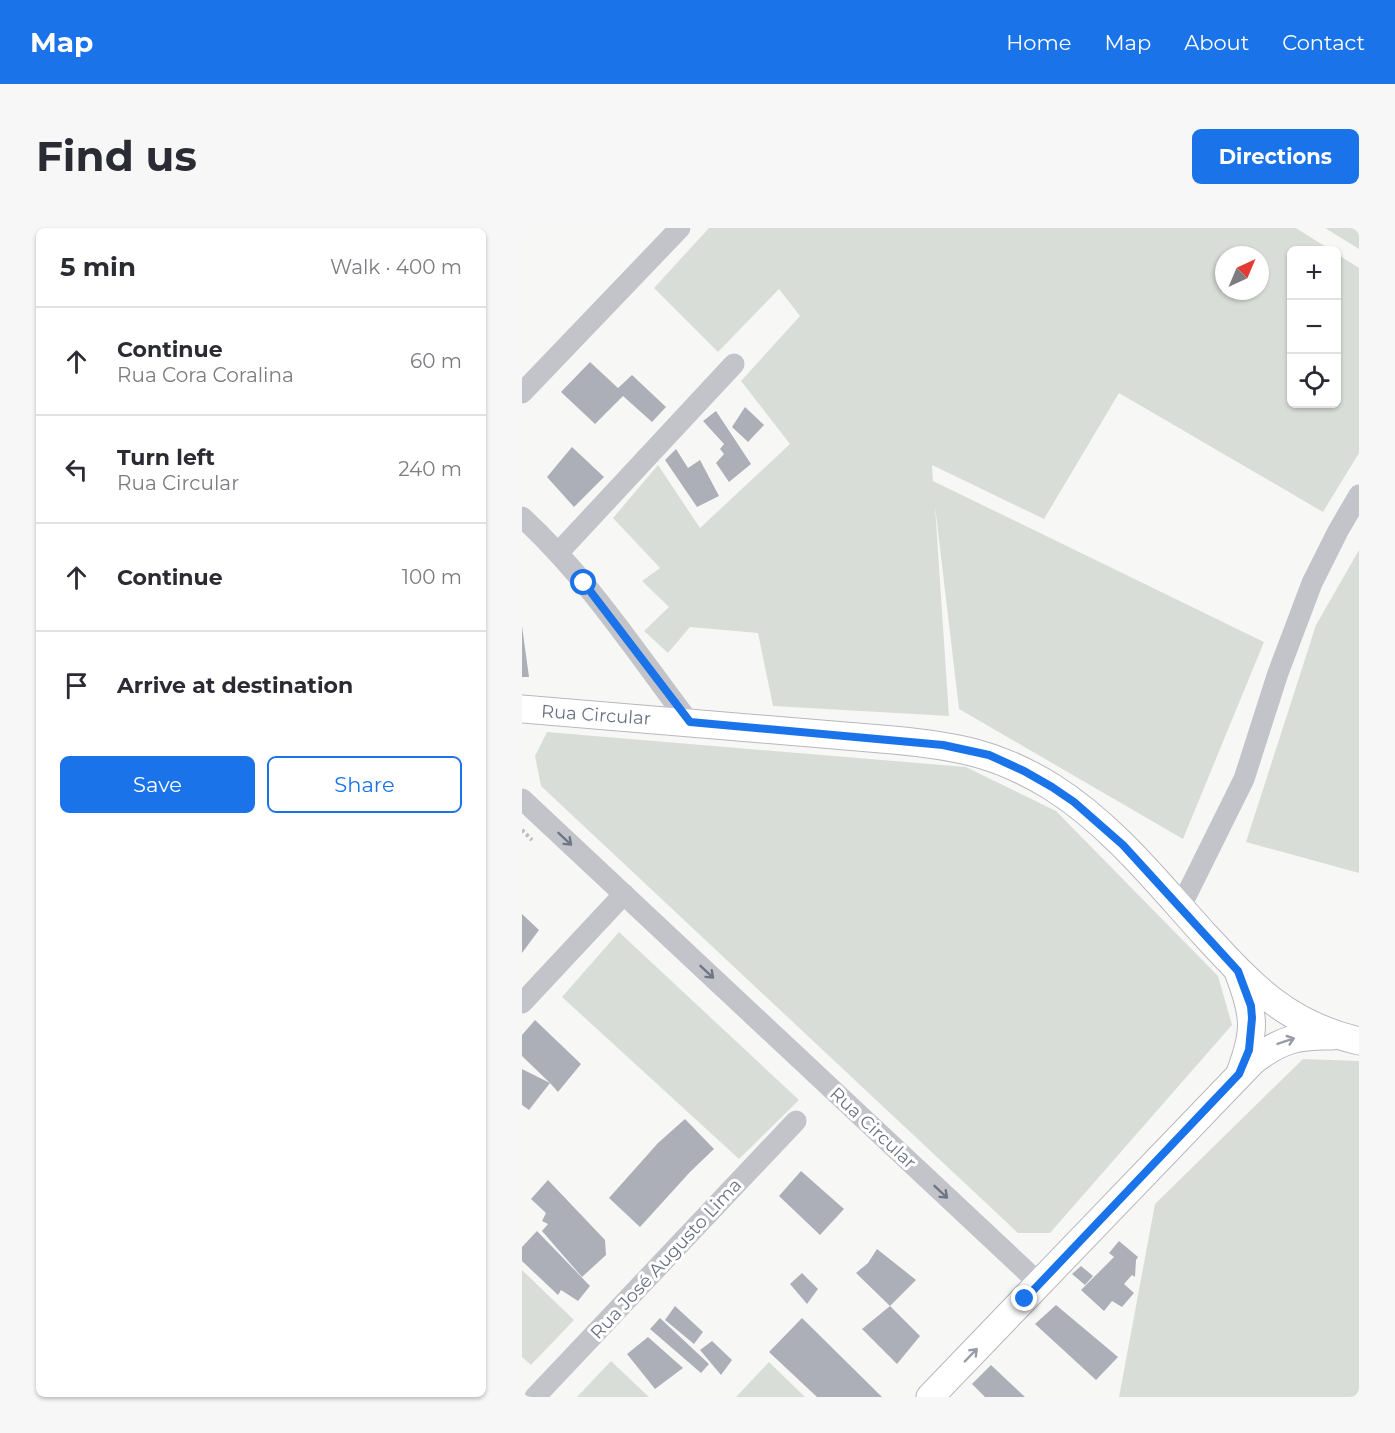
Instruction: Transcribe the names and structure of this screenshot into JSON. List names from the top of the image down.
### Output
{
  "streets": {
    "main road": ["Rua Circular"],
    "street": ["Rua José Augusto Lima"]
  },
  "one_way": ["Rua Circular"],
  "north": "top right",
  "page": {
    "header": "Map",
    "nav": [
      "Home",
      "Map",
      "About",
      "Contact"
    ],
    "buttons": [
      "Directions",
      ["Save", "Share"]
    ],
    "title": "Find us",
    "heading": ["5 min", "Walk · 400 m"],
    "map_buttons": ["+", "−"],
    "list": [
      ["Continue", "Rua Cora Coralina", "60 m"],
      ["Turn left", "Rua Circular", "240 m"],
      ["Continue", "100 m"],
      "Arrive at destination"
    ]
  }
}
